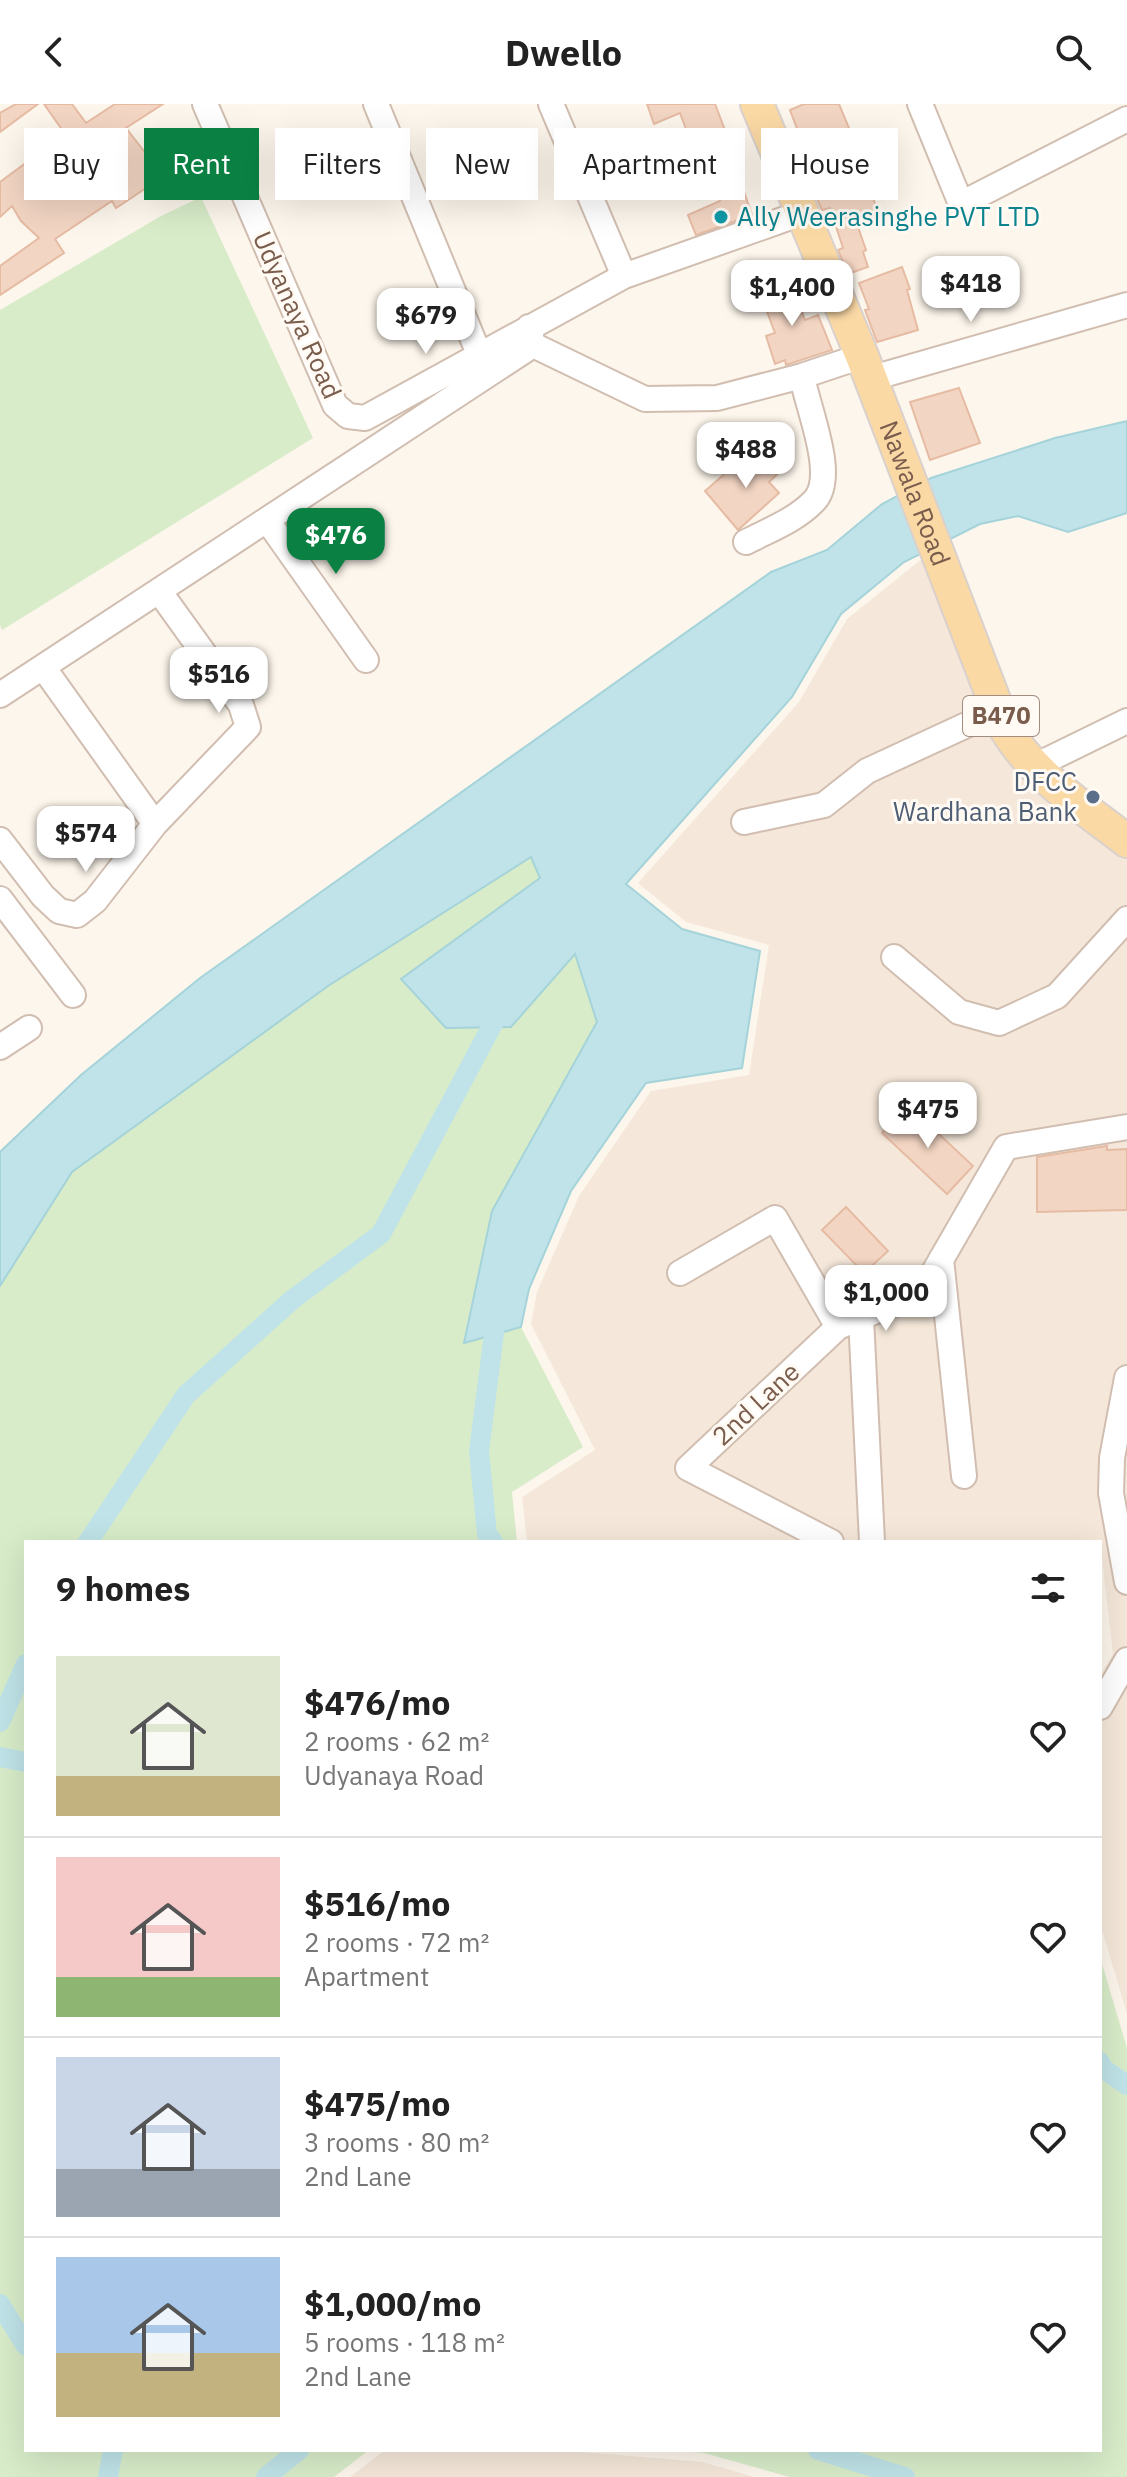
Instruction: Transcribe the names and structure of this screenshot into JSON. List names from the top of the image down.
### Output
{
  "streets": {
    "main road": ["Nawala Road", "B470"],
    "street": ["Udyanaya Road", "2nd Lane"]
  },
  "crossings": [
    ["Udyanaya Road", "Nawala Road"]
  ],
  "places": ["Ally Weerasinghe PVT LTD", "DFCC Wardhana Bank"],
  "page": {
    "header": "Dwello",
    "chip": [
      "Buy",
      "Rent",
      "Filters",
      "New",
      "Apartment",
      "House"
    ],
    "price": [
      "$418",
      "$1,400",
      "$679",
      "$488",
      "$476",
      "$516",
      "$574",
      "$475",
      "$1,000"
    ],
    "heading": "9 homes",
    "list": [
      {
        "name": "$476/mo",
        "note": "2 rooms · 62 m² · Udyanaya Road"
      },
      {
        "name": "$516/mo",
        "note": "2 rooms · 72 m² · Apartment"
      },
      {
        "name": "$475/mo",
        "note": "3 rooms · 80 m² · 2nd Lane"
      },
      {
        "name": "$1,000/mo",
        "note": "5 rooms · 118 m² · 2nd Lane"
      }
    ]
  }
}
